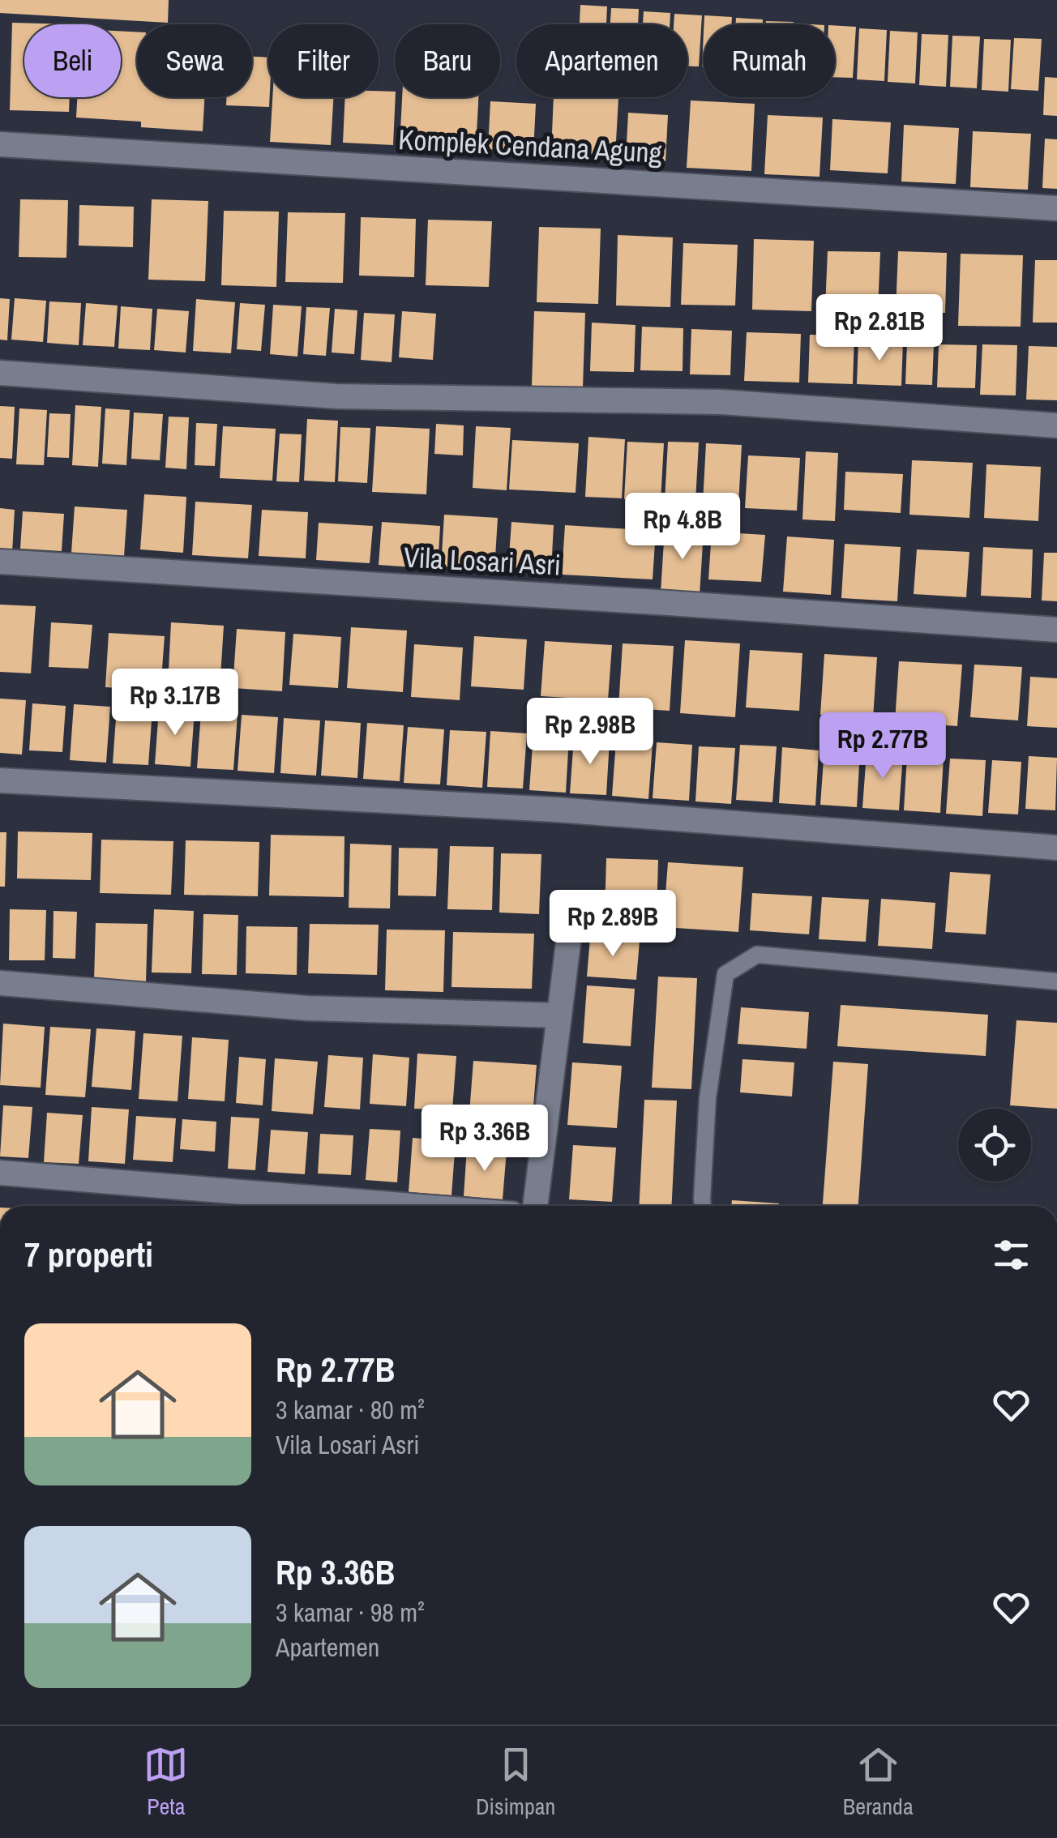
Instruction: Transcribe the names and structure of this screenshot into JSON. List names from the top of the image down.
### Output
{
  "streets": {
    "street": ["Komplek Cendana Agung", "Vila Losari Asri"]
  },
  "page": {
    "chip": [
      "Beli",
      "Sewa",
      "Filter",
      "Baru",
      "Apartemen",
      "Rumah"
    ],
    "price": [
      "Rp 2.81B",
      "Rp 4.8B",
      "Rp 3.17B",
      "Rp 2.98B",
      "Rp 2.77B",
      "Rp 2.89B",
      "Rp 3.36B"
    ],
    "heading": "7 properti",
    "list": [
      {
        "name": "Rp 2.77B",
        "note": "3 kamar · 80 m² · Vila Losari Asri"
      },
      {
        "name": "Rp 3.36B",
        "note": "3 kamar · 98 m² · Apartemen"
      }
    ],
    "tabs": ["Peta", "Disimpan", "Beranda"]
  }
}
